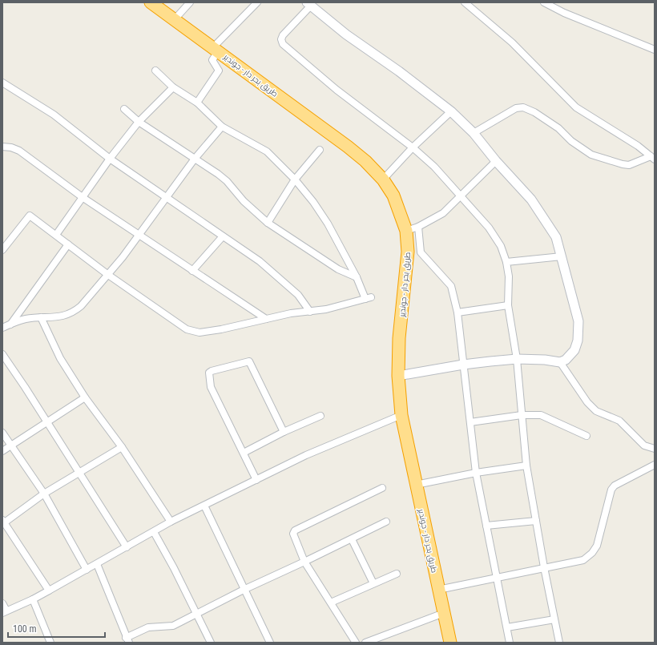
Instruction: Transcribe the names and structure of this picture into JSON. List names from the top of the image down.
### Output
{
  "streets": {
    "highway": ["طريق بحر دار - جوندير"]
  },
  "scale_bar": "100 m"
}
